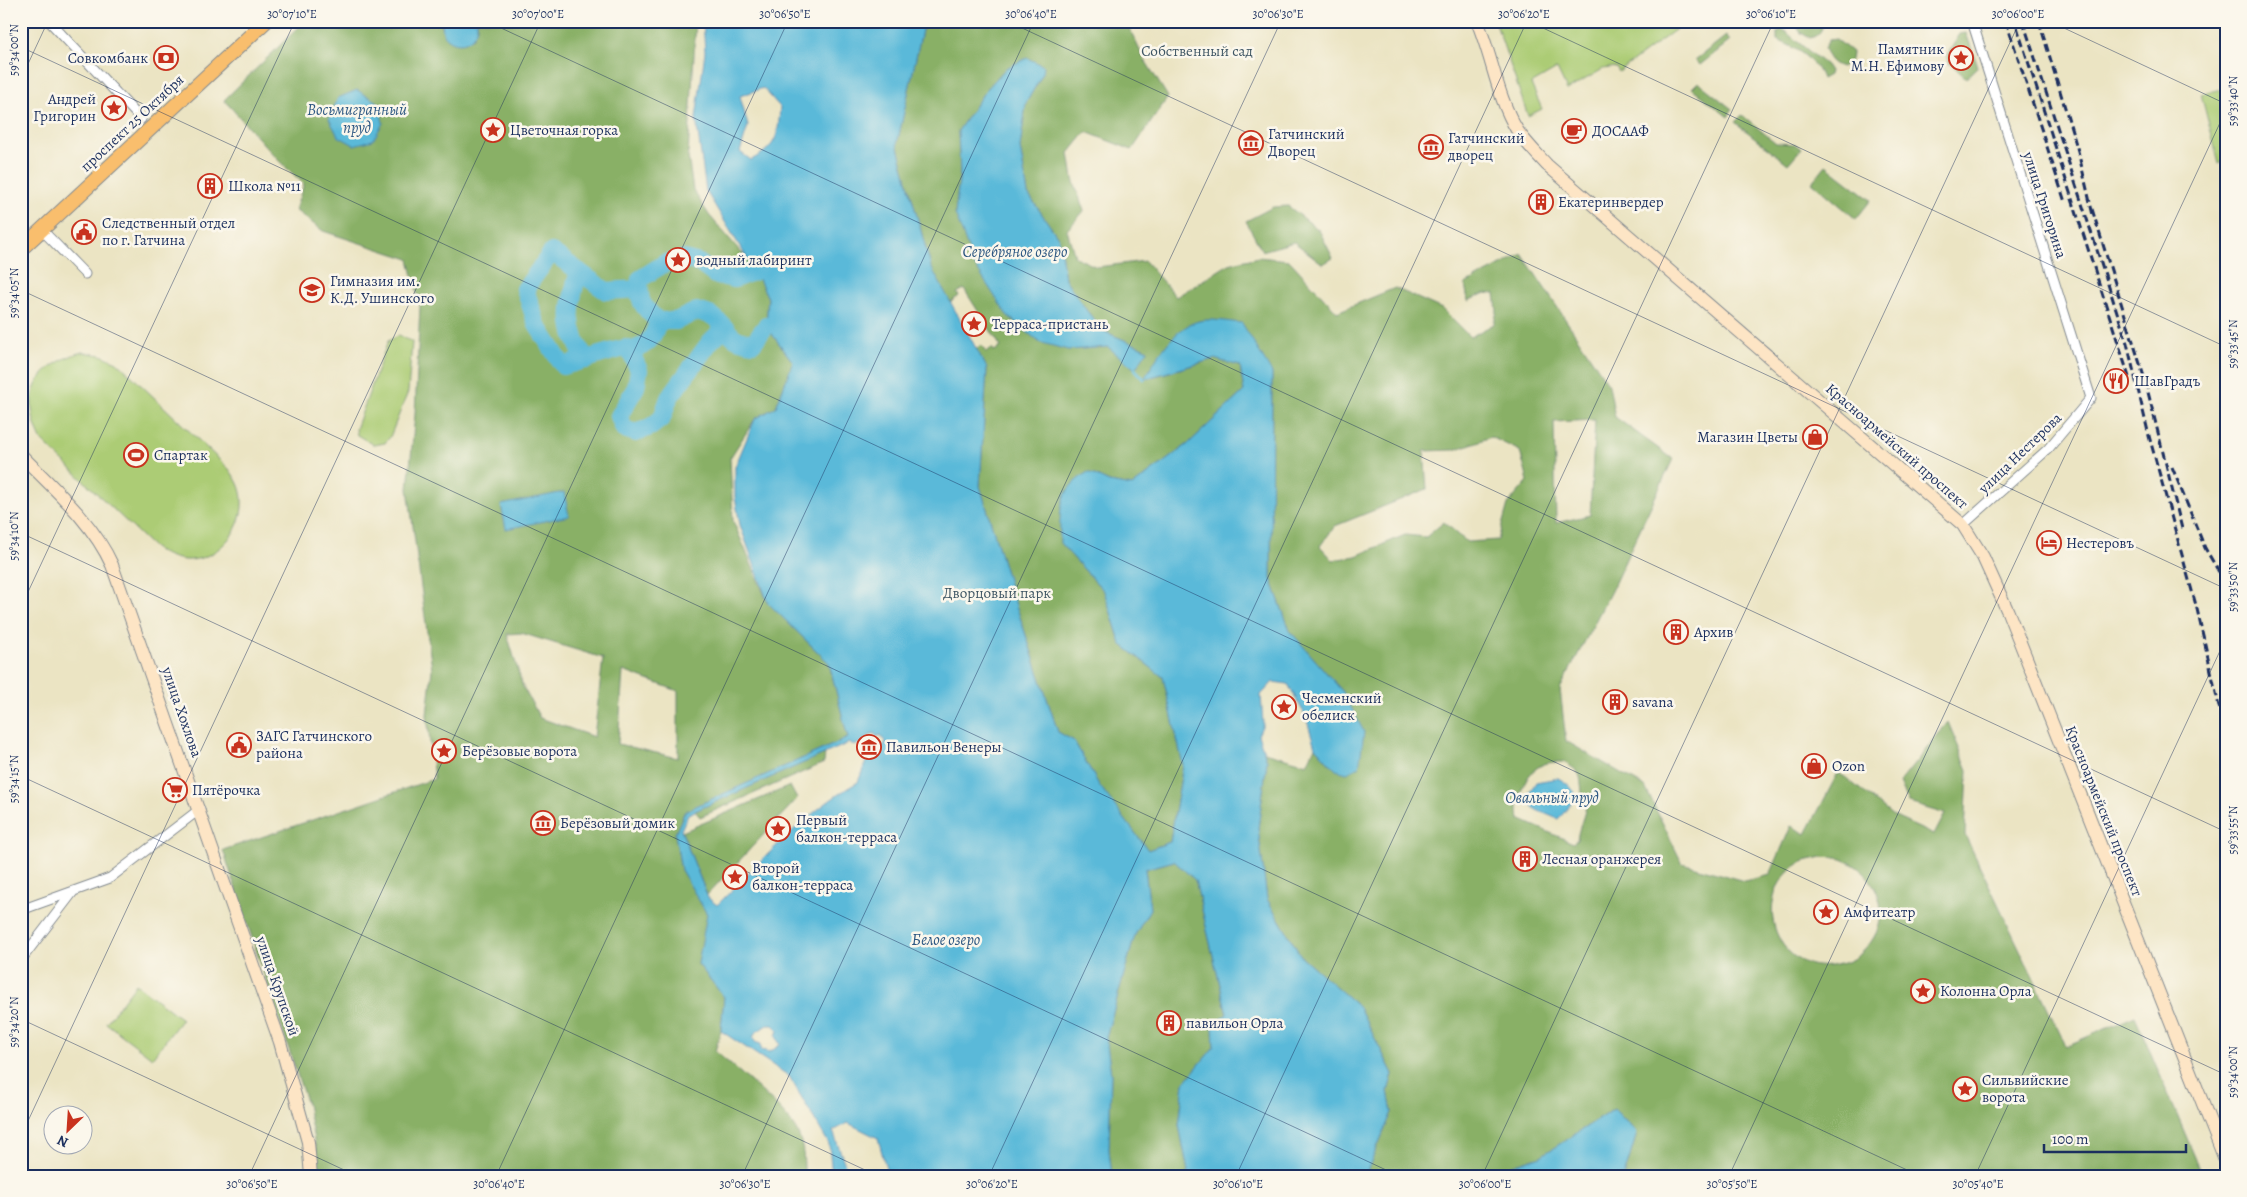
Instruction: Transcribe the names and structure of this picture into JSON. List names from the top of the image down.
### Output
{
  "streets": {
    "main road": [
      "проспект 25 Октября",
      "Красноармейский проспект",
      "улица Хохлова",
      "улица Крупской"
    ],
    "street": ["улица Григорина", "улица Нестерова"]
  },
  "crossings": [
    ["улица Григорина", "улица Нестерова"],
    ["Красноармейский проспект", "улица Нестерова"],
    ["улица Хохлова", "улица Крупской"]
  ],
  "water": [
    "Восьмигранный пруд",
    "Серебряное озеро",
    "Овальный пруд",
    "Белое озеро"
  ],
  "parks": ["Собственный сад", "Дворцовый парк"],
  "places": {
    "bank": ["Совкомбанк"],
    "place": [
      "Памятник М.Н. Ефимову",
      "Андрей Григорин",
      "Цветочная горка",
      "водный лабиринт",
      "Терраса-пристань",
      "Чесменский обелиск",
      "Берёзовые ворота",
      "Первый балкон-терраса",
      "Второй балкон-терраса",
      "Амфитеатр",
      "Колонна Орла",
      "Сильвийские ворота"
    ],
    "cafe": ["ДОСААФ"],
    "museum": [
      "Гатчинский Дворец",
      "Гатчинский дворец",
      "Павильон Венеры",
      "Берёзовый домик"
    ],
    "building": [
      "Школа №11",
      "Екатеринвердер",
      "Архив",
      "savana",
      "Лесная оранжерея",
      "павильон Орла"
    ],
    "public building": ["Следственный отдел по г. Гатчина", "ЗАГС Гатчинского района"],
    "school or university": ["Гимназия им. К.Д. Ушинского"],
    "restaurant": ["ШавГрадъ"],
    "shop": ["Магазин Цветы", "Ozon"],
    "sports": ["Спартак"],
    "hotel": ["Нестеровъ"],
    "supermarket": ["Пятёрочка"]
  },
  "scale_bar": "100 m",
  "north": "bottom left",
  "coordinates": [
    "30°07'10\"E",
    "30°07'00\"E",
    "30°06'50\"E",
    "30°06'40\"E",
    "30°06'30\"E",
    "30°06'20\"E",
    "30°06'10\"E",
    "30°06'00\"E",
    "59°34'00\"N",
    "59°33'40\"N",
    "59°34'05\"N",
    "59°33'45\"N",
    "59°34'10\"N",
    "59°33'50\"N",
    "59°34'15\"N",
    "59°33'55\"N",
    "59°34'20\"N",
    "30°05'50\"E",
    "30°05'40\"E"
  ]
}
